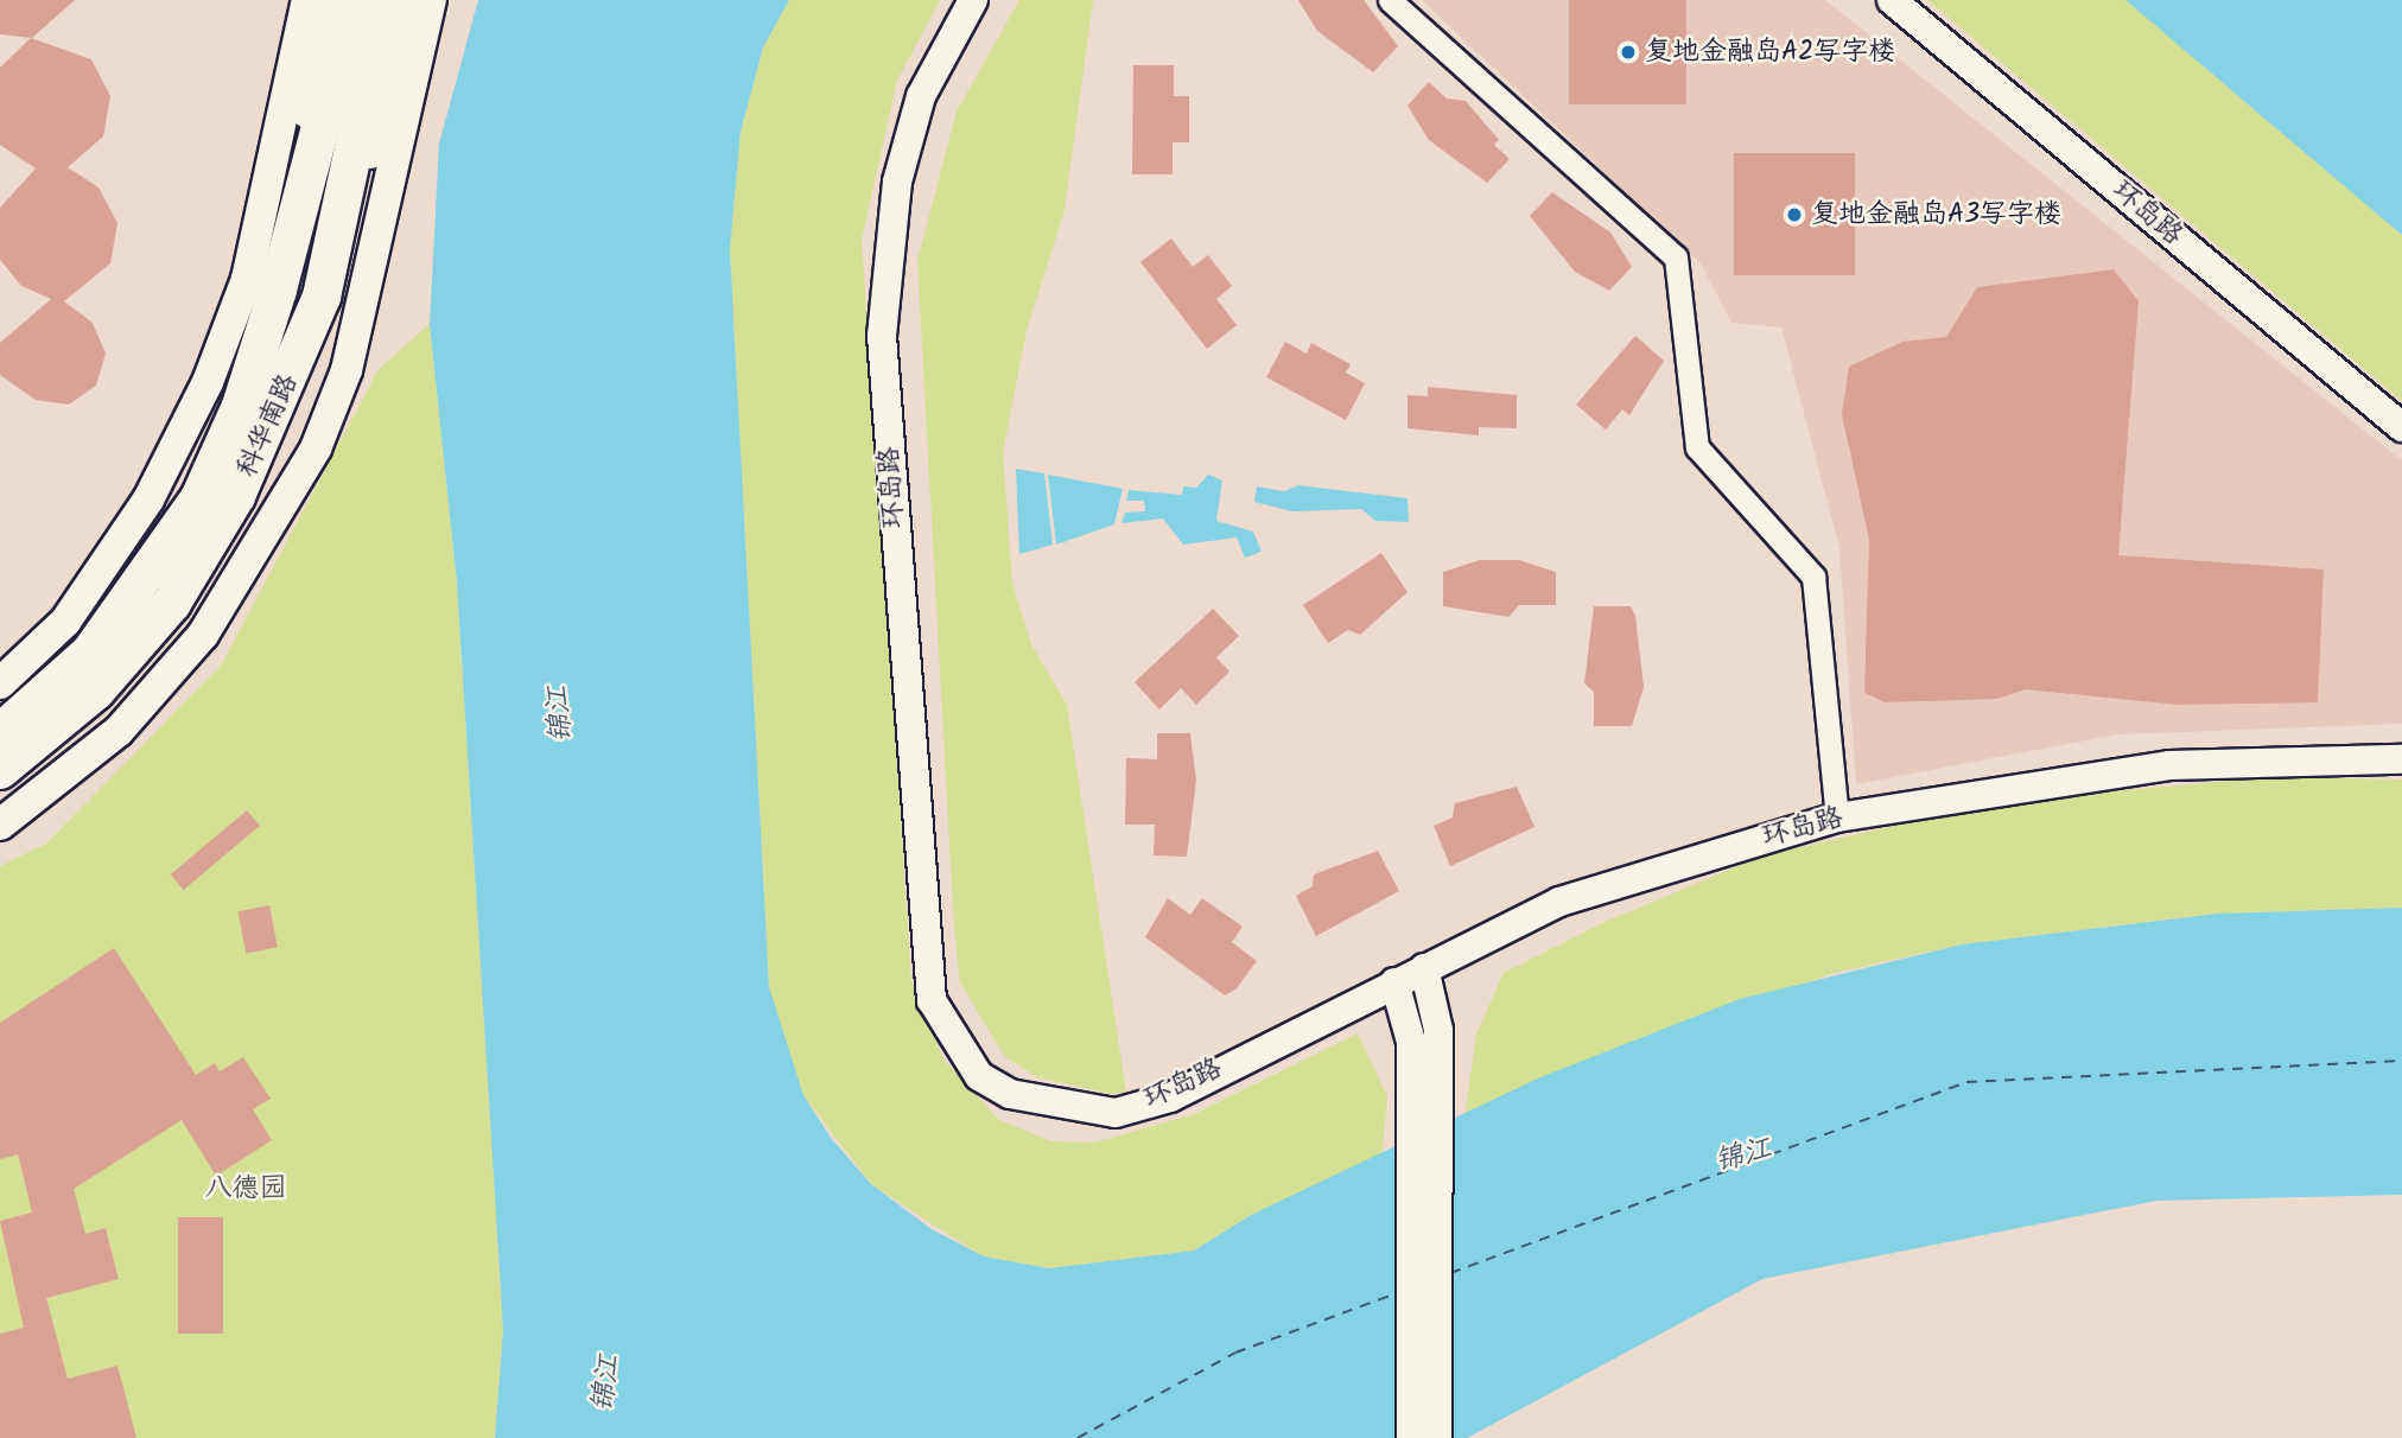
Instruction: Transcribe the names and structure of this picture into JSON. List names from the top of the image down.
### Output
{
  "streets": {
    "highway": ["科华南路"],
    "street": ["环岛路"]
  },
  "water": ["锦江"],
  "parks": ["八德园"],
  "places": ["复地金融岛A2写字楼", "复地金融岛A3写字楼"]
}
